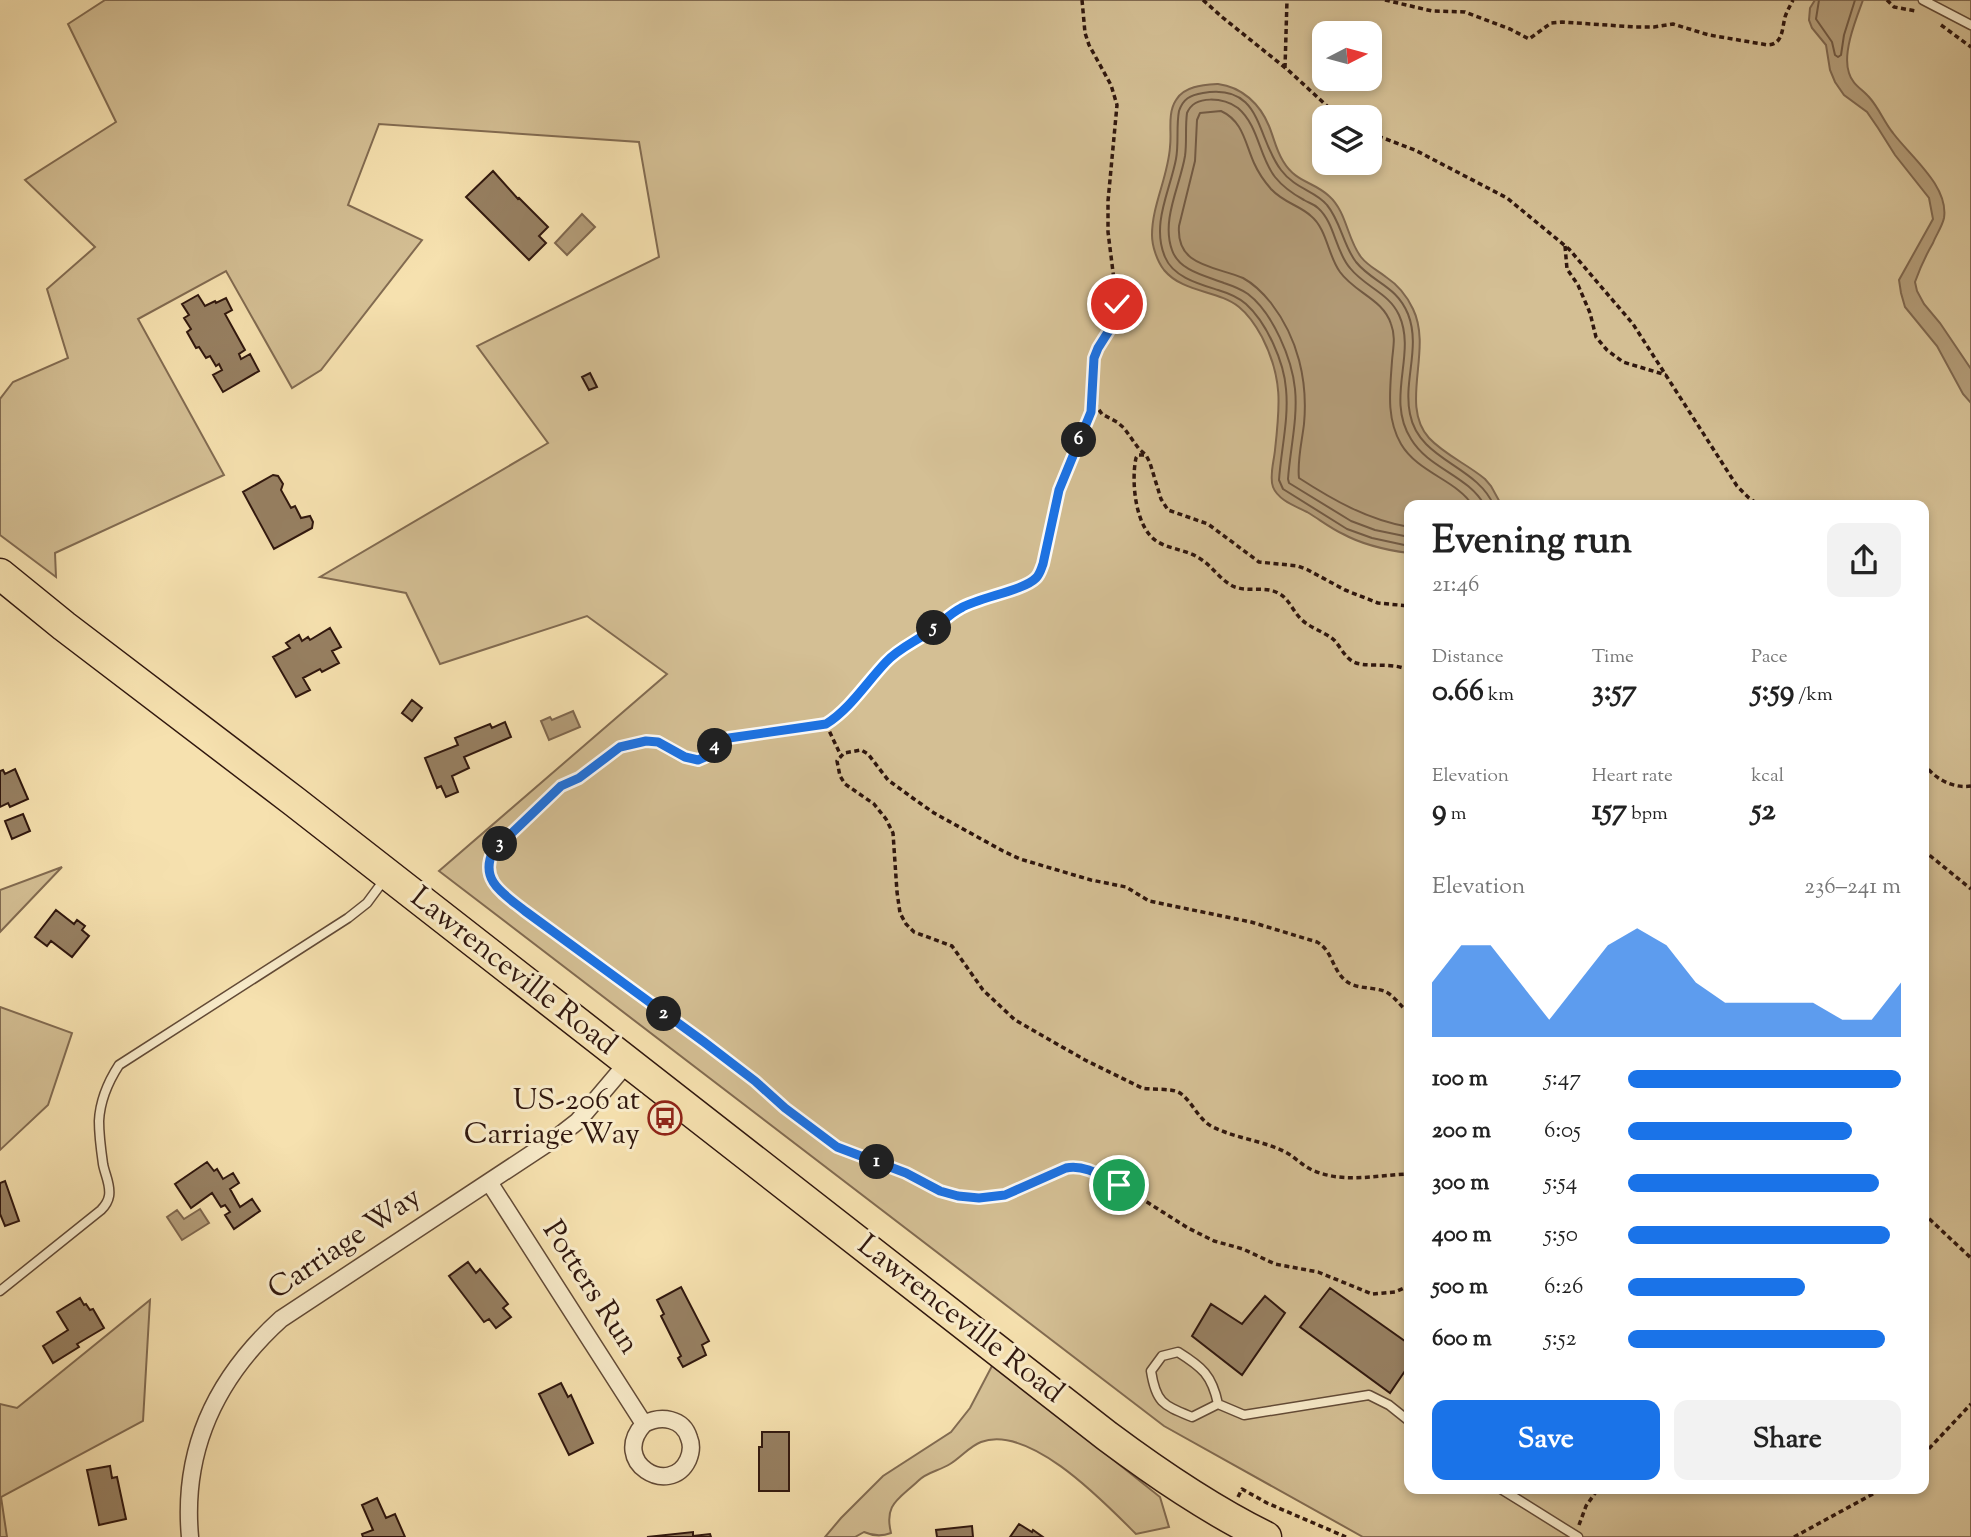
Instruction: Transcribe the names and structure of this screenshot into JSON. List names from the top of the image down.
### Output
{
  "streets": {
    "highway": ["Lawrenceville Road"],
    "street": ["Carriage Way", "Potters Run"]
  },
  "crossings": [
    ["Lawrenceville Road", "Carriage Way"],
    ["Carriage Way", "Potters Run"]
  ],
  "places": {
    "bus stop": ["US-206 at Carriage Way"]
  },
  "north": "right",
  "page": {
    "pins": [
      "6",
      "5",
      "4",
      "3",
      "2",
      "1"
    ],
    "heading": ["Evening run", "21:46"],
    "stats": [
      ["Distance", "0.66 km"],
      ["Time", "3:57"],
      ["Pace", "5:59 /km"],
      ["Elevation", "9 m"],
      ["Heart rate", "157 bpm"],
      ["kcal", "52"]
    ],
    "chart": ["Elevation", "236–241 m"],
    "list": [
      {
        "name": "100 m",
        "note": "5:47"
      },
      {
        "name": "200 m",
        "note": "6:05"
      },
      {
        "name": "300 m",
        "note": "5:54"
      },
      {
        "name": "400 m",
        "note": "5:50"
      },
      {
        "name": "500 m",
        "note": "6:26"
      },
      {
        "name": "600 m",
        "note": "5:52"
      }
    ],
    "buttons": ["Save", "Share"]
  }
}
